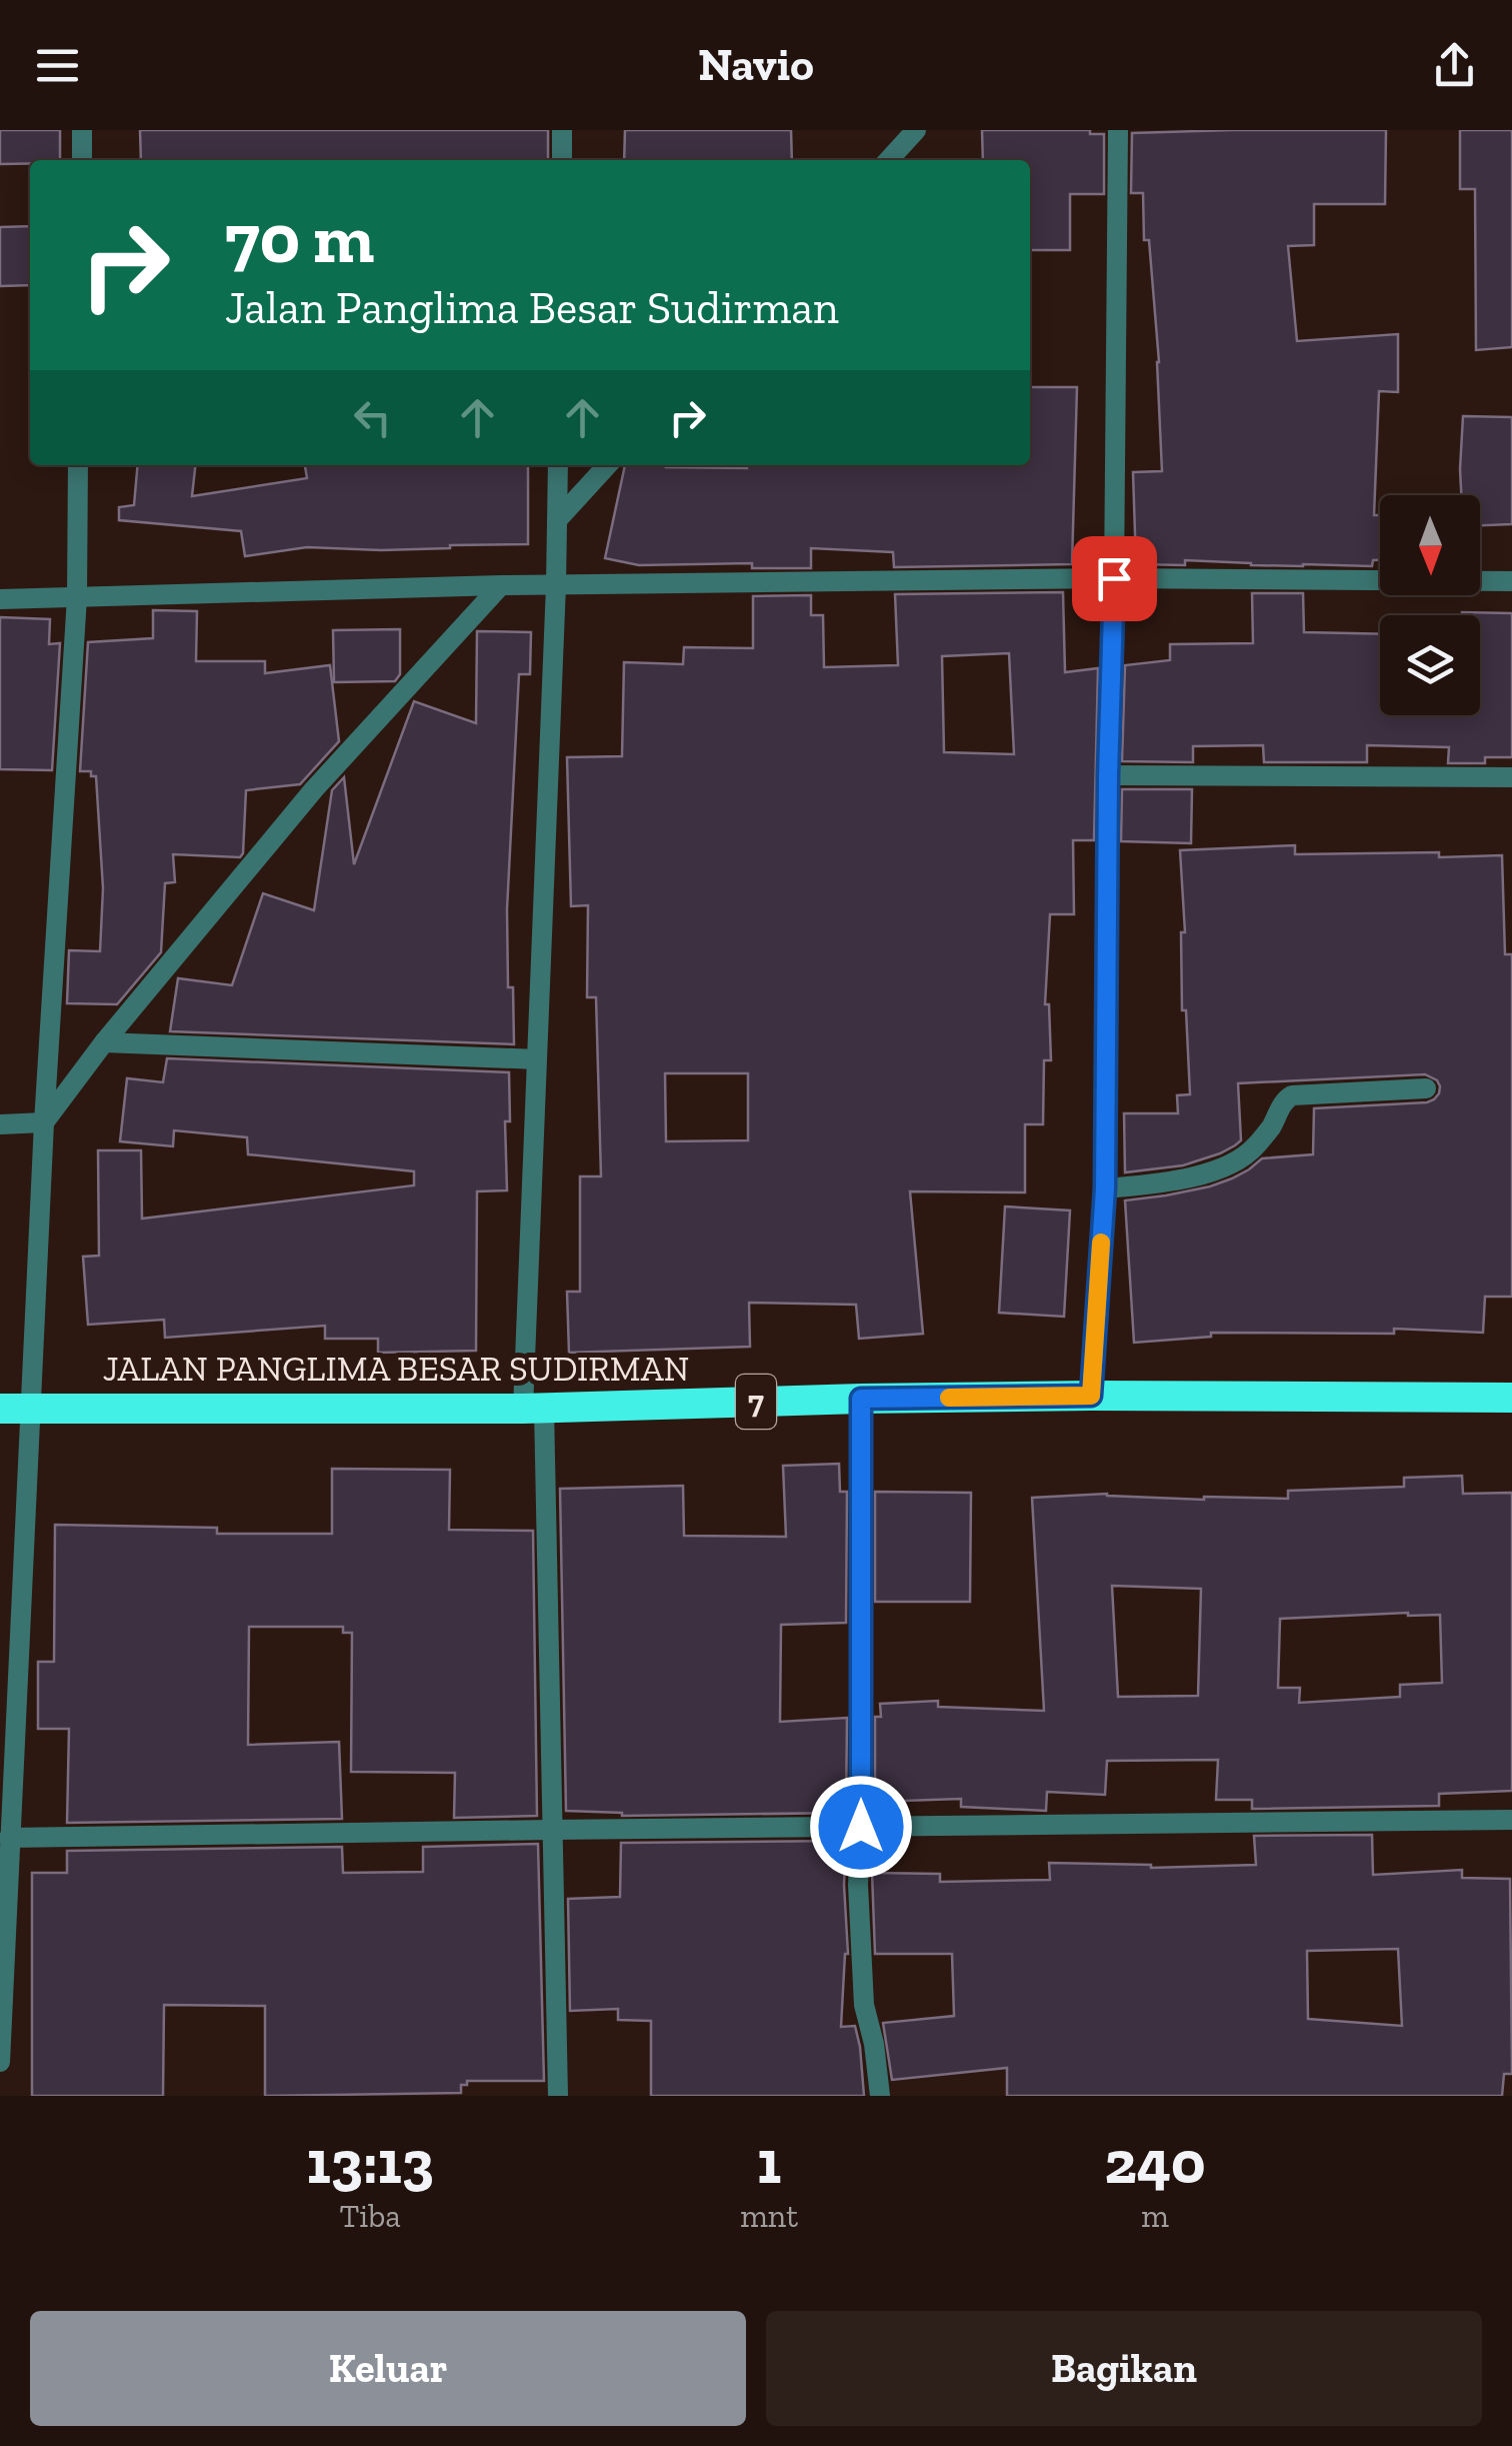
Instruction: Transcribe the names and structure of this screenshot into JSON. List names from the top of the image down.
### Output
{
  "streets": {
    "highway": ["JALAN PANGLIMA BESAR SUDIRMAN", "7"]
  },
  "north": "bottom",
  "page": {
    "header": "Navio",
    "turn": ["70 m", "Jalan Panglima Besar Sudirman"],
    "eta": [
      "13:13",
      "Tiba",
      "1",
      "mnt",
      "240",
      "m"
    ],
    "buttons": ["Keluar", "Bagikan"]
  }
}
